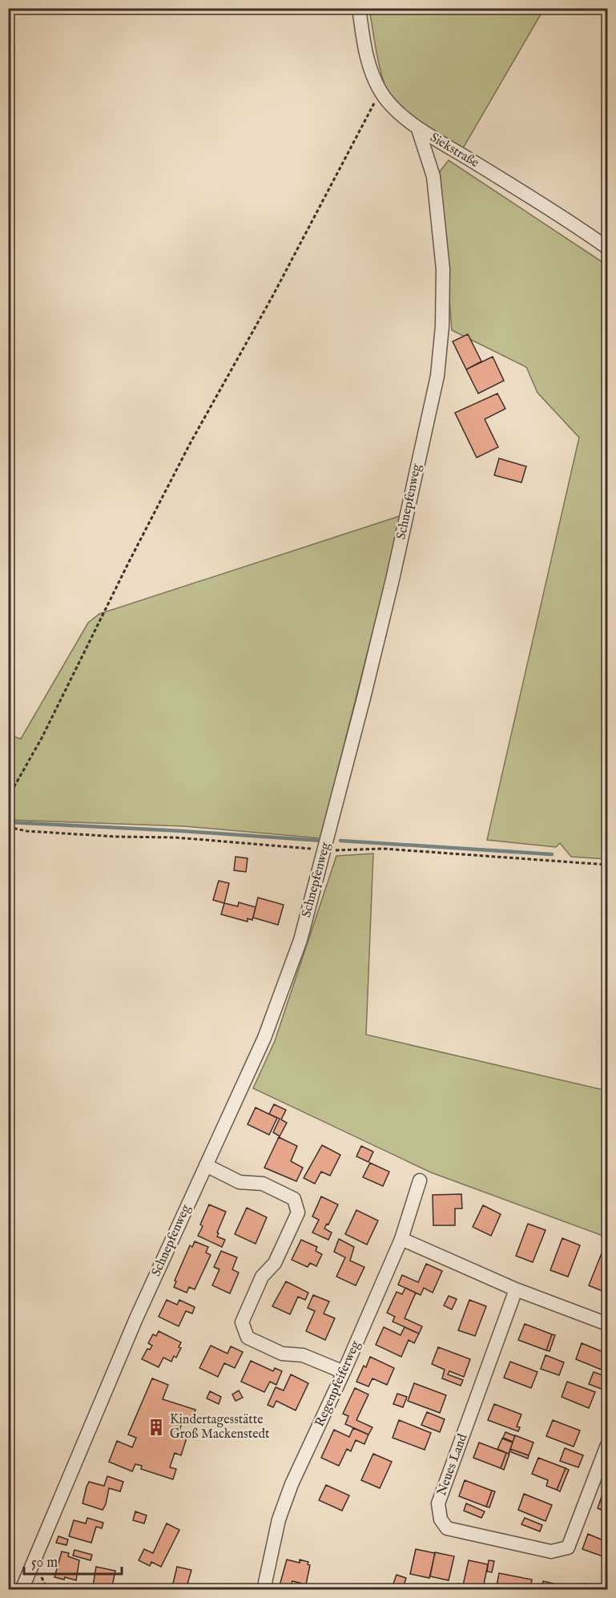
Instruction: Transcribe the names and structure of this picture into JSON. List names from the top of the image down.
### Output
{
  "streets": {
    "street": [
      "Siekstraße",
      "Schnepfenweg",
      "Regenpfeiferweg",
      "Neues Land"
    ]
  },
  "crossings": [
    ["Siekstraße", "Schnepfenweg"]
  ],
  "places": {
    "building": ["Kindertagesstätte Groß Mackenstedt"]
  },
  "scale_bar": "50 m"
}
